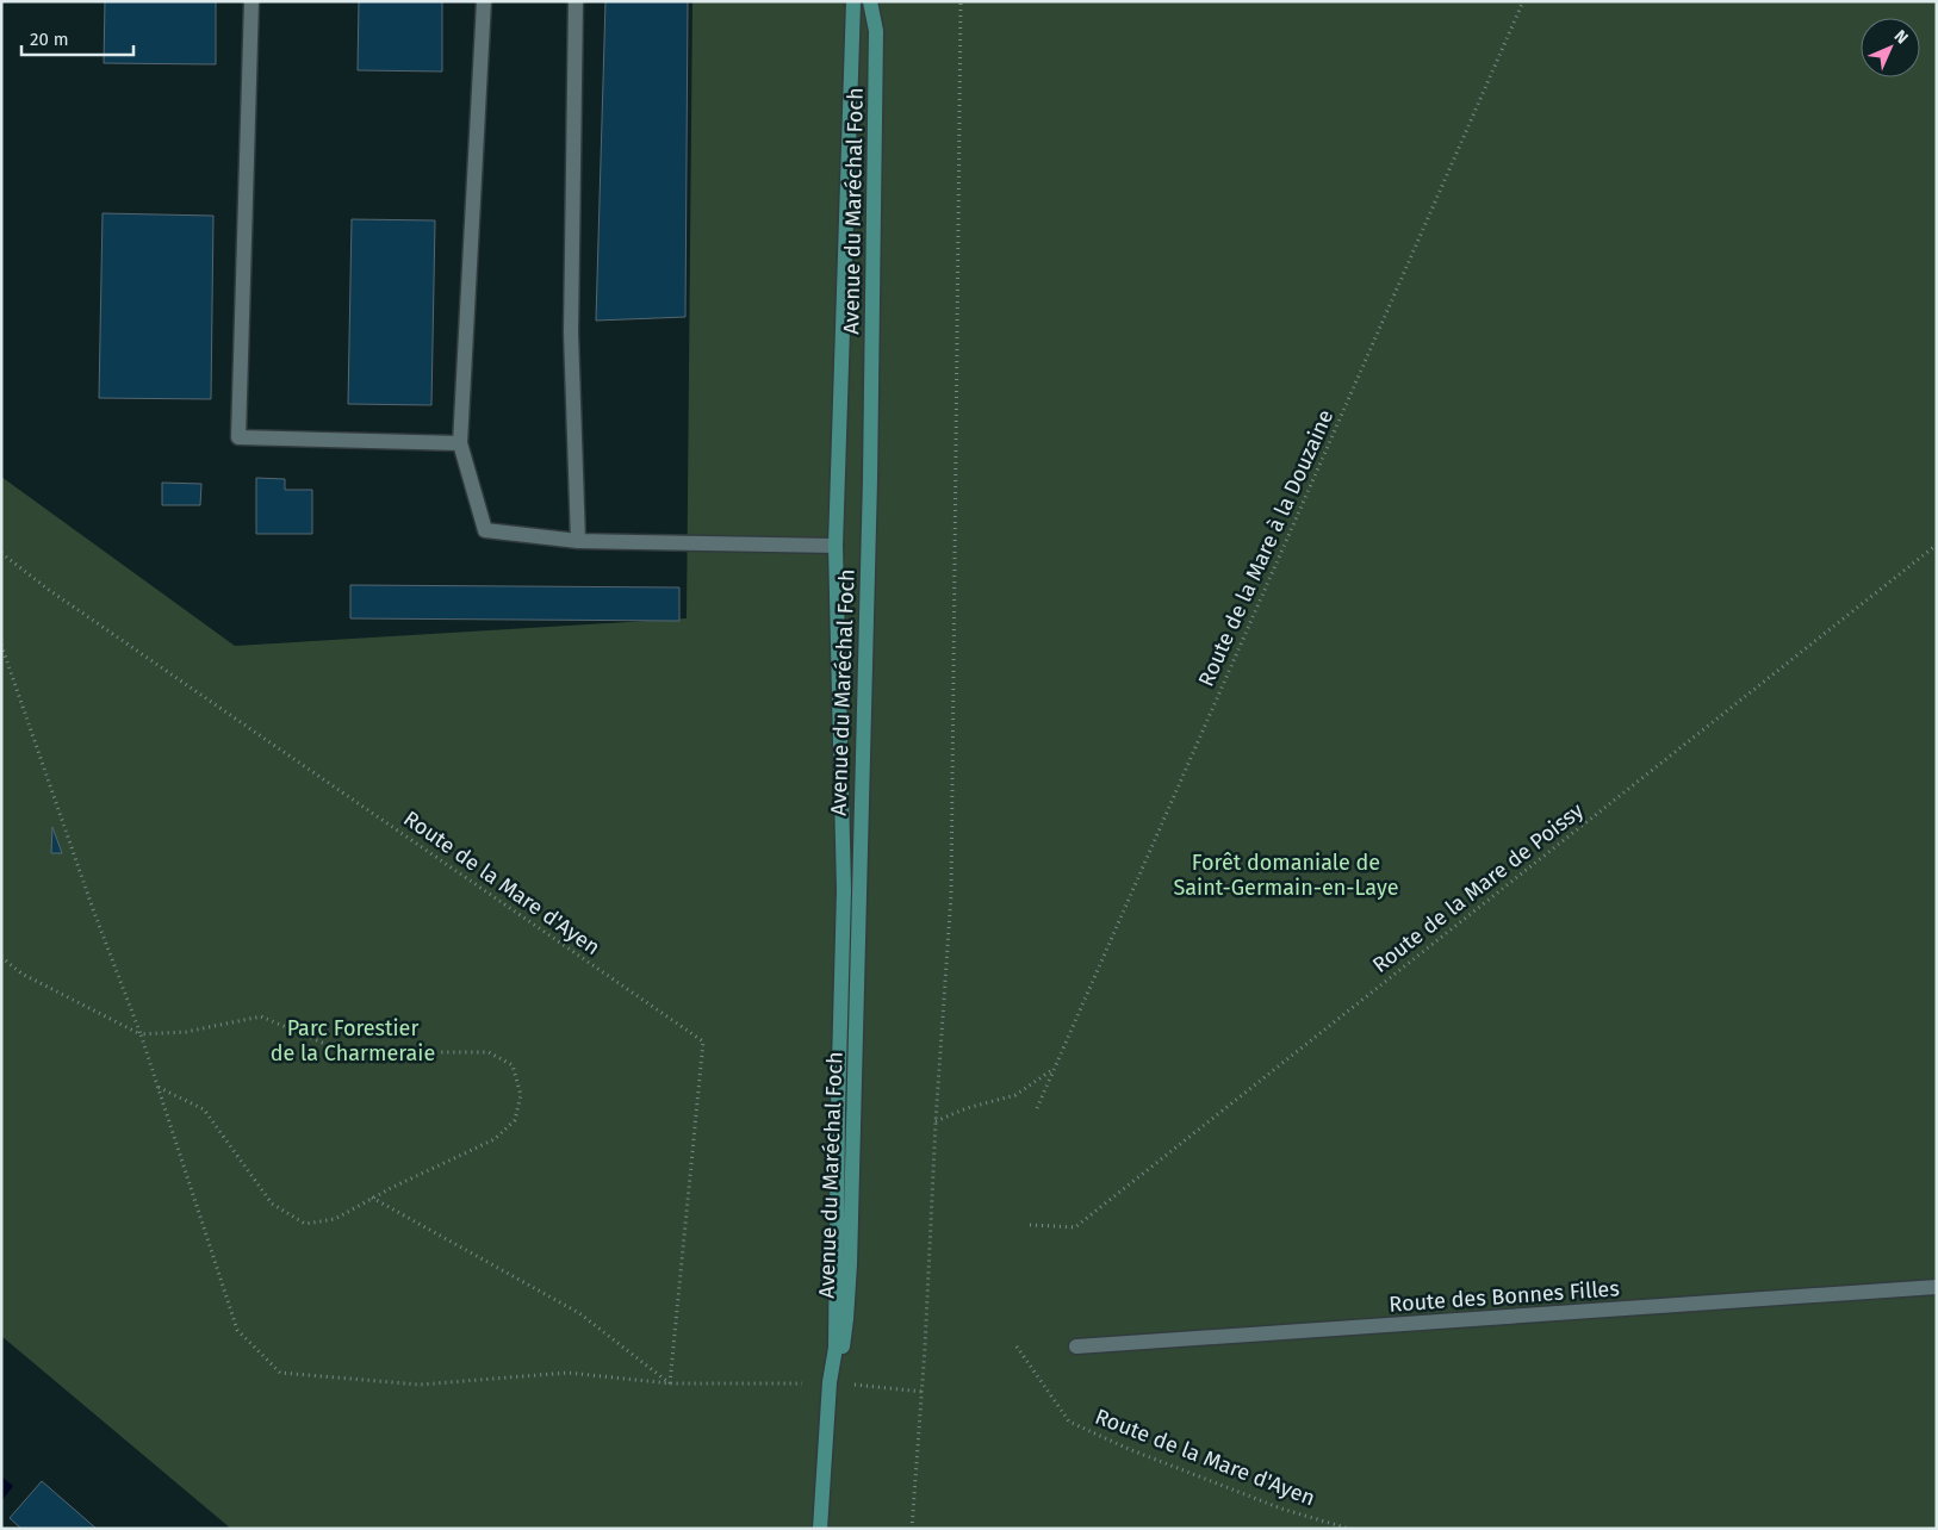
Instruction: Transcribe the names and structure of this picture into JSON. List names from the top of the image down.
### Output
{
  "streets": {
    "main road": ["Avenue du Maréchal Foch"],
    "lane": ["Route des Bonnes Filles"],
    "path": ["Route de la Mare à la Douzaine", "Route de la Mare d'Ayen", "Route de la Mare de Poissy"]
  },
  "parks": ["Forêt domaniale de Saint-Germain-en-Laye", "Parc Forestier de la Charmeraie"],
  "scale_bar": "20 m",
  "north": "top right"
}
